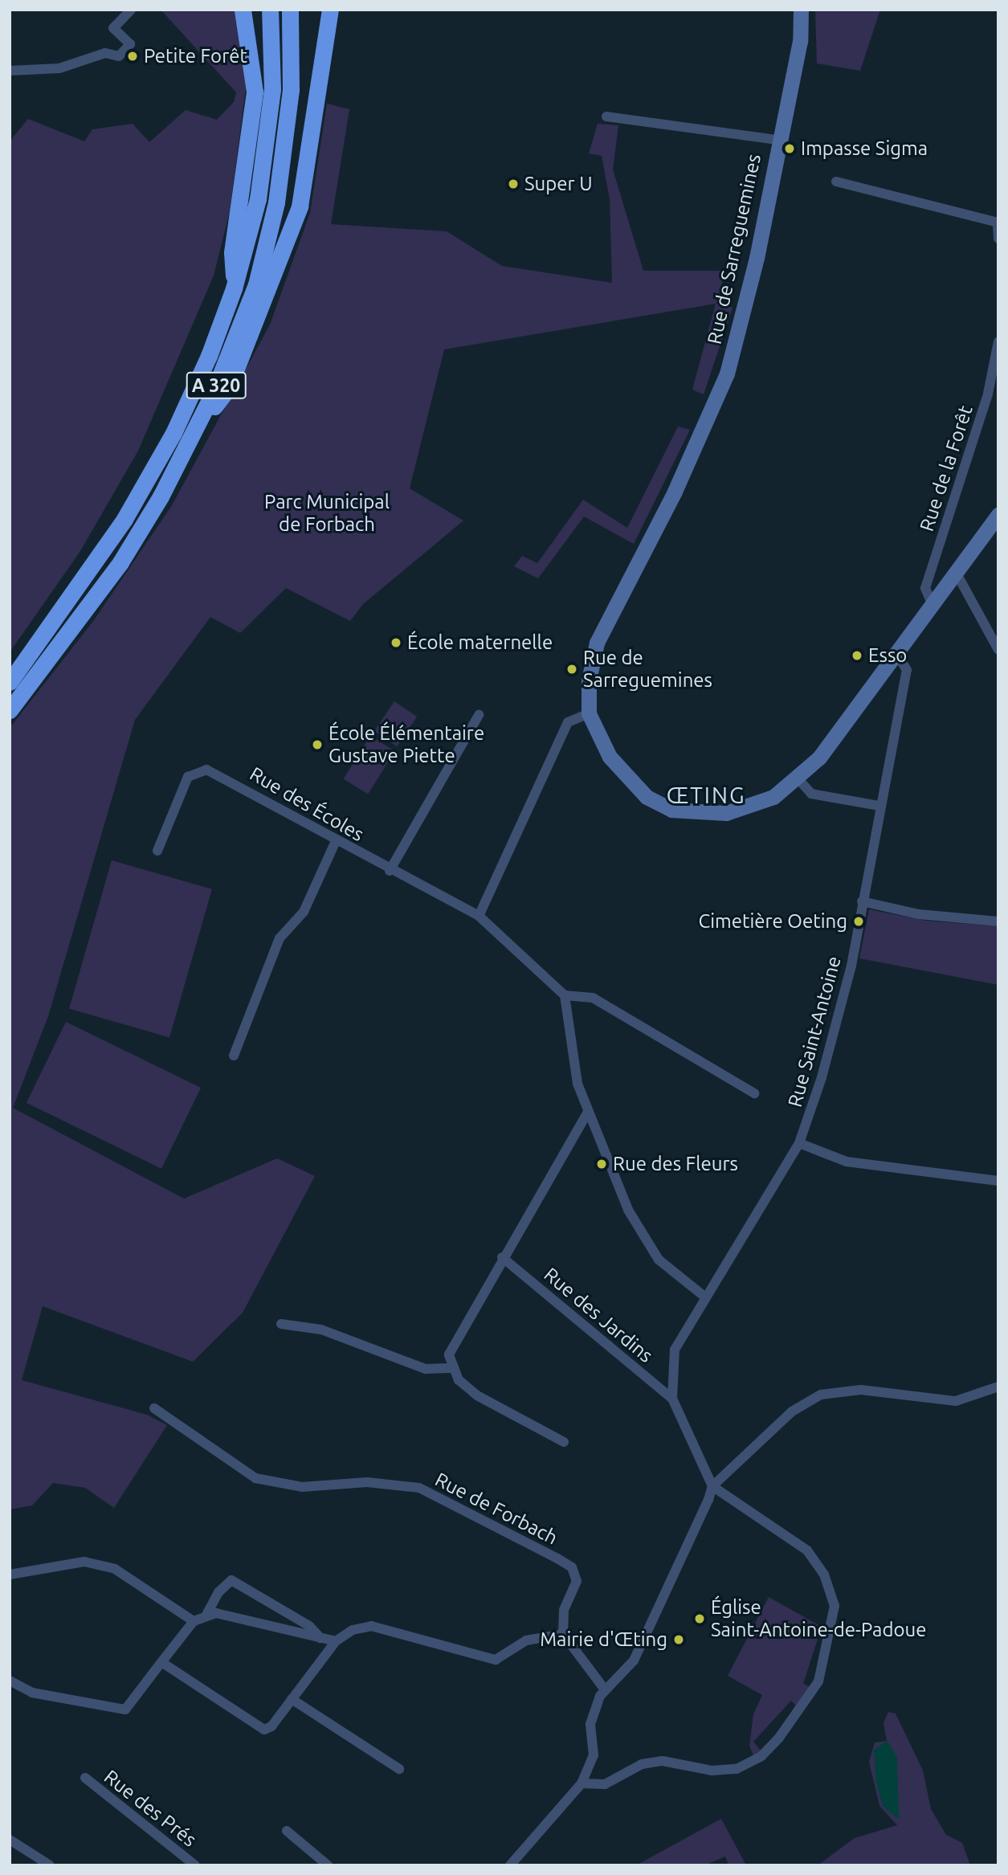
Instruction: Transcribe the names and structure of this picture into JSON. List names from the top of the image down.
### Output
{
  "streets": {
    "highway": ["A 320"],
    "main road": ["Rue de Sarreguemines"],
    "street": [
      "Rue de la Forêt",
      "Rue des Écoles",
      "Rue Saint-Antoine",
      "Rue des Jardins",
      "Rue de Forbach",
      "Rue des Prés"
    ]
  },
  "crossings": [
    ["Rue de Sarreguemines", "Rue de la Forêt"],
    ["Rue de Sarreguemines", "Rue Saint-Antoine"],
    ["Rue Saint-Antoine", "Rue des Jardins"]
  ],
  "districts": ["ŒTING"],
  "parks": ["Parc Municipal de Forbach"],
  "places": [
    "Petite Forêt",
    "Impasse Sigma",
    "Super U",
    "École maternelle",
    "Esso",
    "Rue de Sarreguemines",
    "École Élémentaire Gustave Piette",
    "Cimetière Oeting",
    "Rue des Fleurs",
    "Église Saint-Antoine-de-Padoue",
    "Mairie d'Œting"
  ]
}
